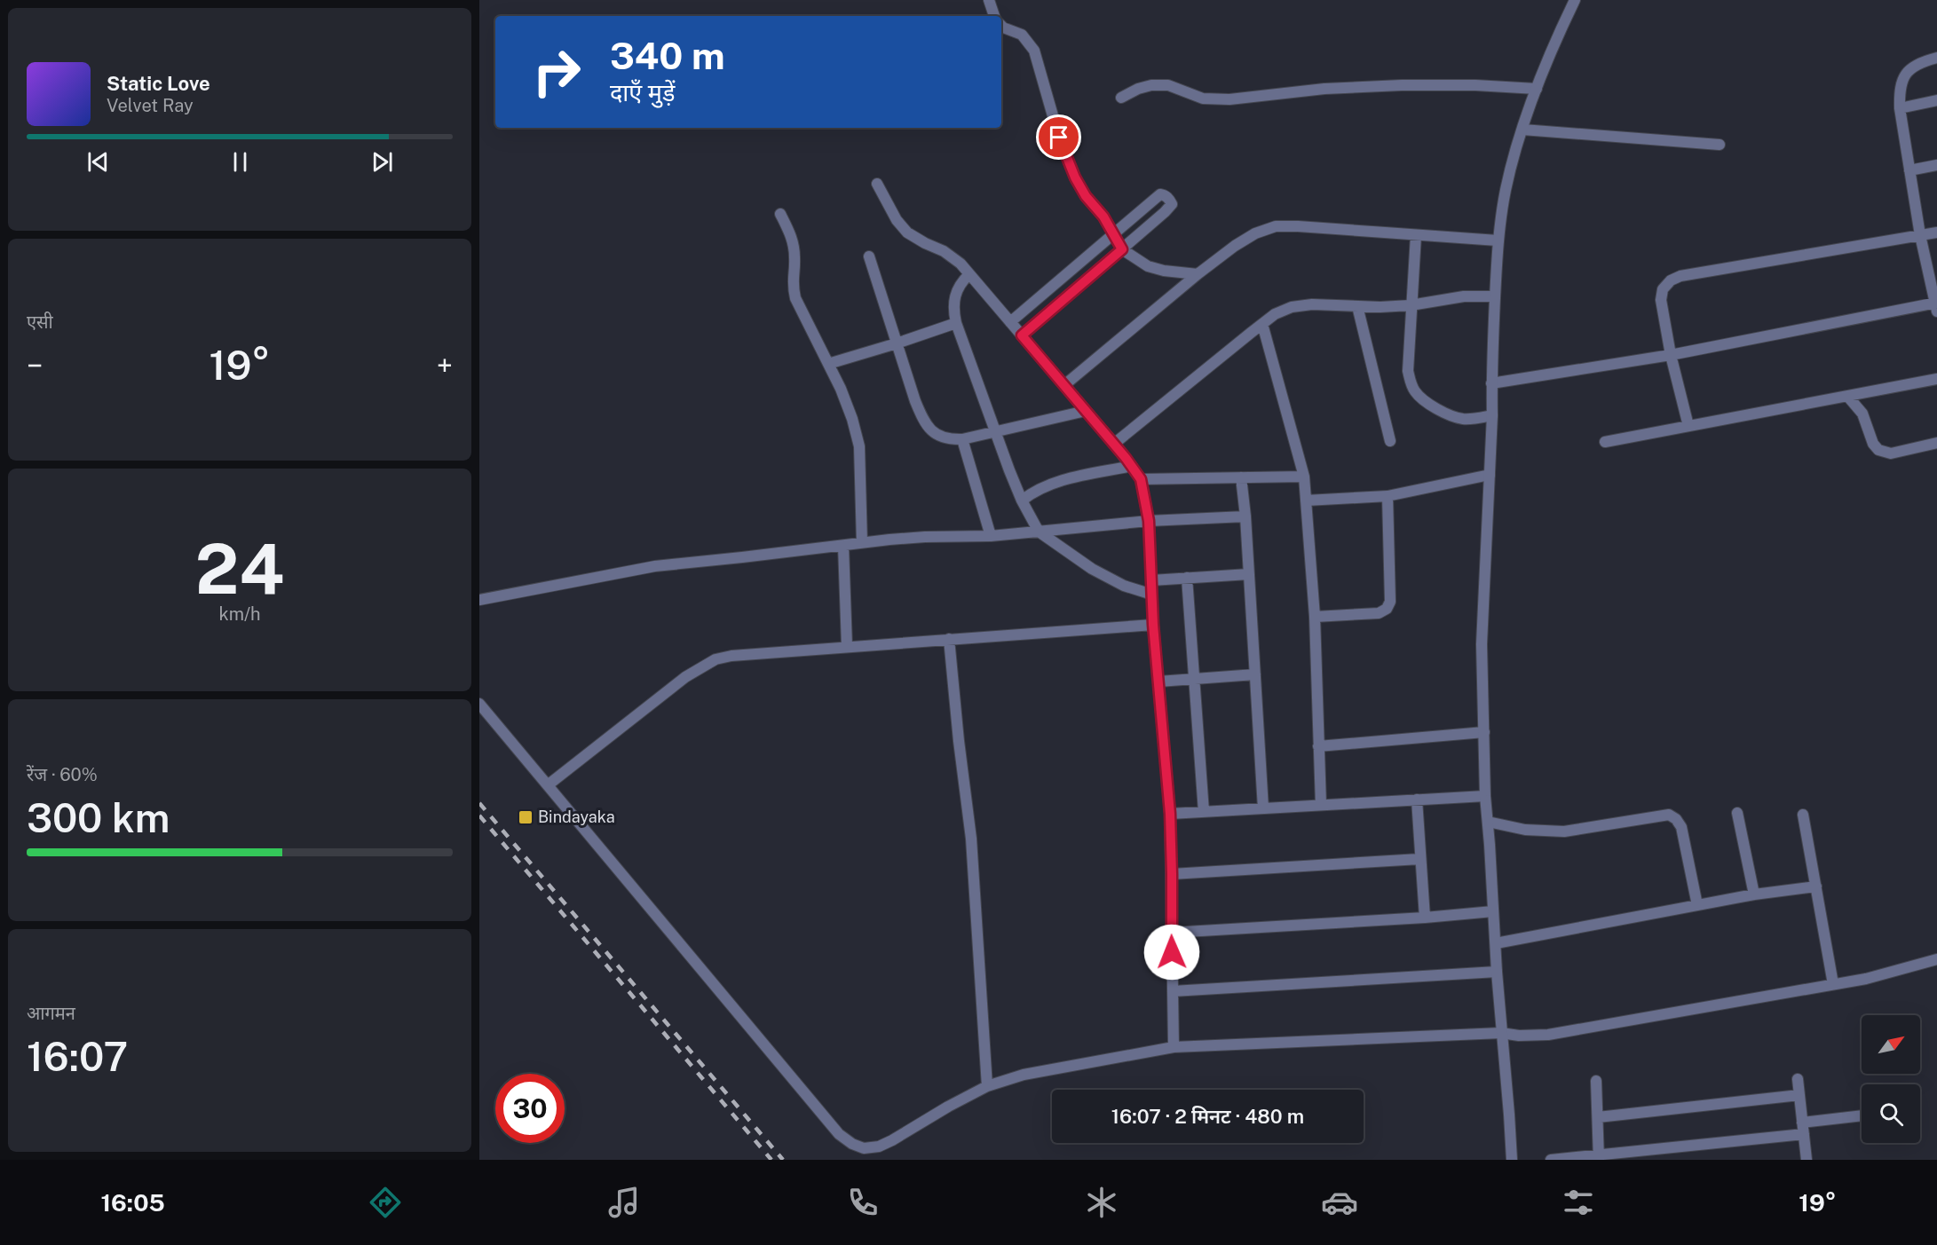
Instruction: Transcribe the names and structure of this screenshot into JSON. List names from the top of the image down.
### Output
{
  "places": {
    "transit": ["Bindayaka"]
  },
  "north": "top right",
  "page": {
    "turn": ["340 m", "दाएँ मुड़ें"],
    "song": ["Static Love", "Velvet Ray"],
    "tile": [
      "एसी",
      ["24", "km/h"],
      ["रेंज · 60%", "300 km"],
      ["आगमन", "16:07"]
    ],
    "heat": ["−", "19°", "+"],
    "limit": "30",
    "trip": "16:07 · 2 मिनट · 480 m",
    "tabs": ["16:05", "19°"]
  }
}
